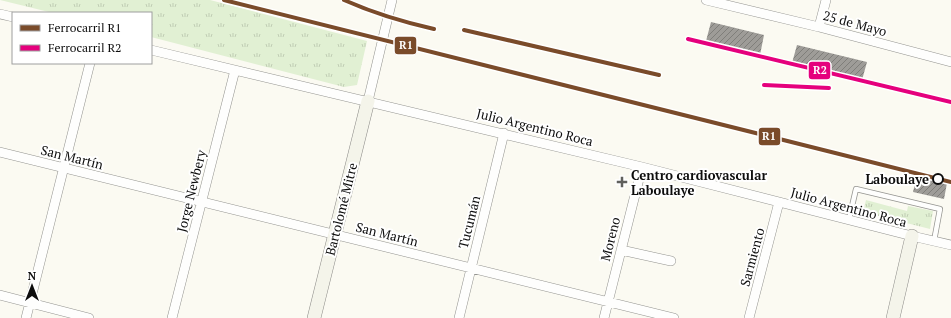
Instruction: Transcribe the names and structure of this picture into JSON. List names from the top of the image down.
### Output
{
  "streets": {
    "main road": ["Bartolomé Mitre"],
    "street": [
      "25 de Mayo",
      "Julio Argentino Roca",
      "San Martín",
      "Jorge Newbery",
      "Tucumán",
      "Moreno",
      "Sarmiento"
    ]
  },
  "crossings": [
    ["Julio Argentino Roca", "Jorge Newbery"],
    ["Julio Argentino Roca", "Bartolomé Mitre"],
    ["Julio Argentino Roca", "Tucumán"],
    ["Julio Argentino Roca", "Moreno"],
    ["Julio Argentino Roca", "Sarmiento"],
    ["San Martín", "Jorge Newbery"],
    ["San Martín", "Bartolomé Mitre"],
    ["San Martín", "Tucumán"],
    ["San Martín", "Moreno"]
  ],
  "places": {
    "other": ["Laboulaye"],
    "health": ["Centro cardiovascular Laboulaye"]
  },
  "lines": ["rail line R1", "rail line R2"],
  "legend": ["Ferrocarril R1", "Ferrocarril R2"],
  "north": "top"
}
